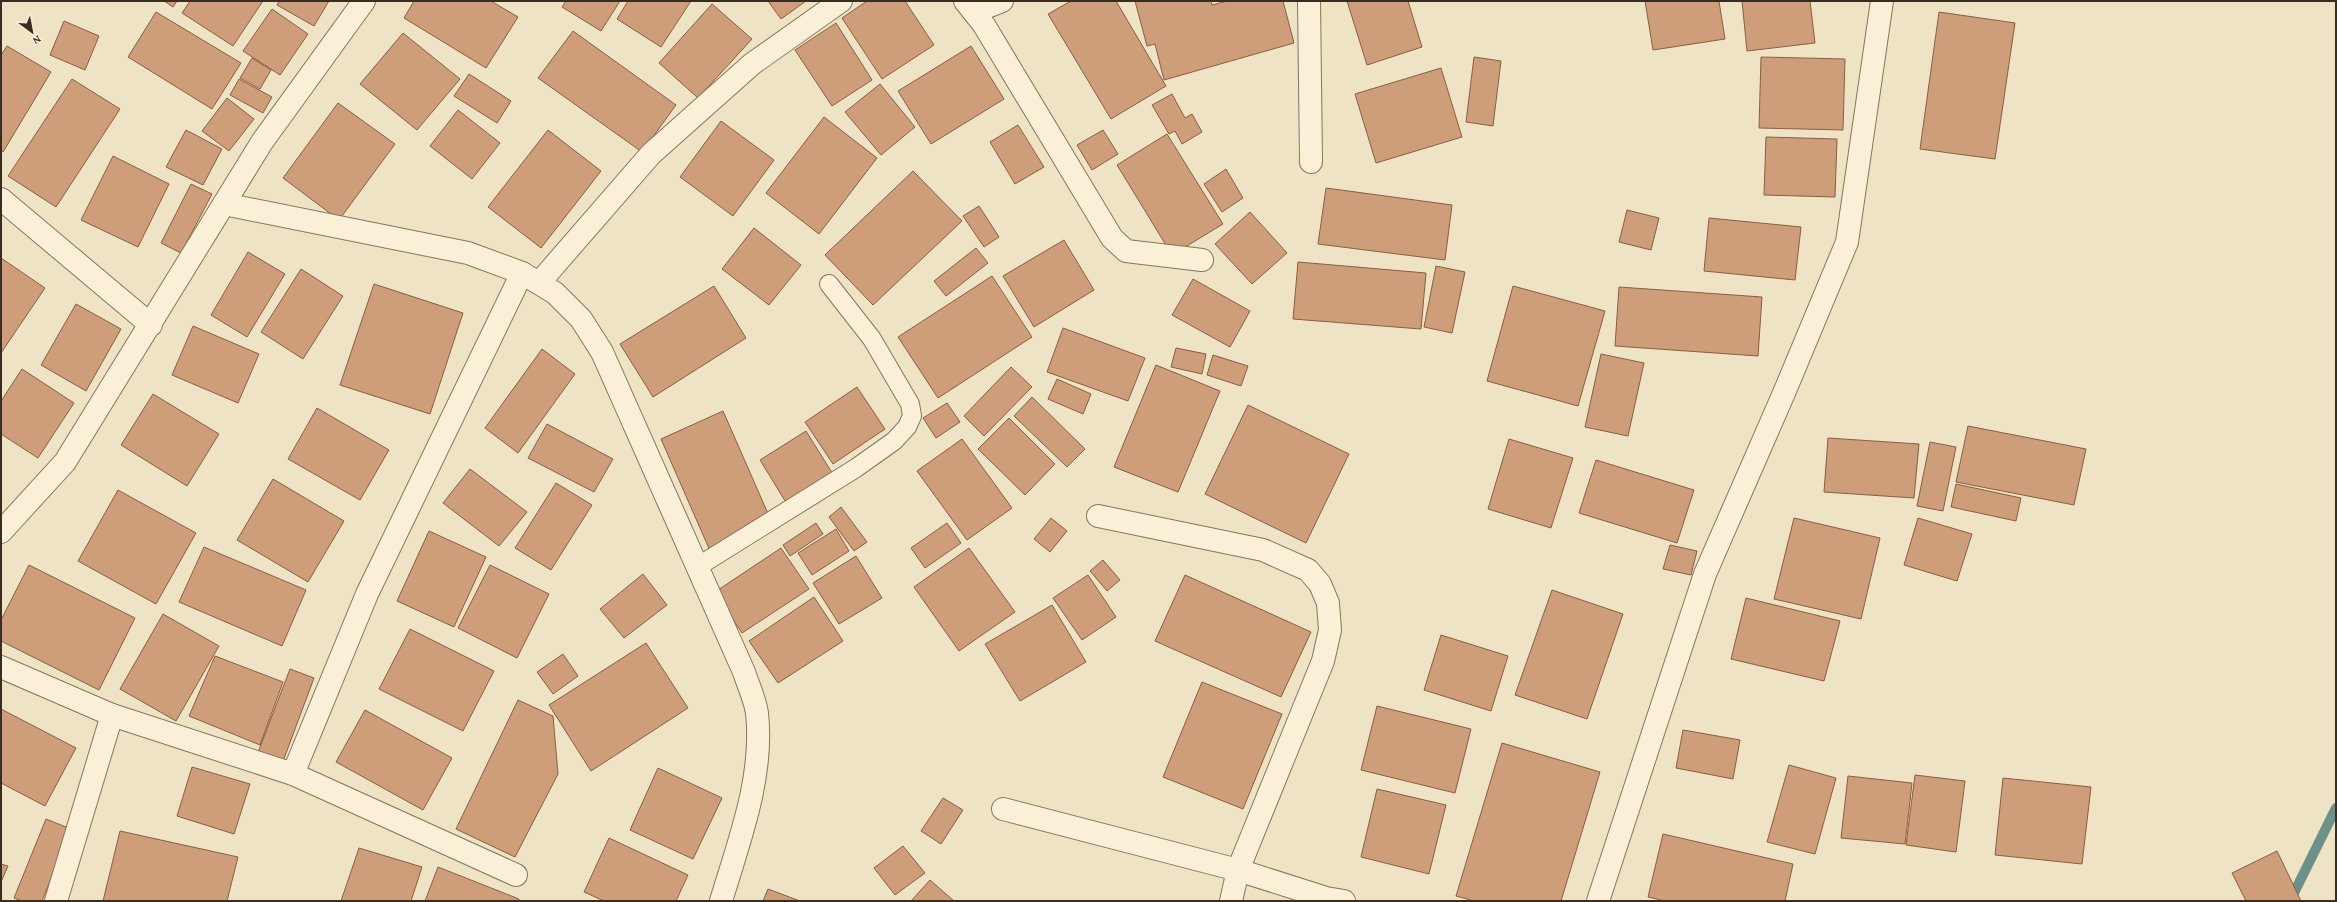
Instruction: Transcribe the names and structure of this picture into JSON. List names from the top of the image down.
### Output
{
  "north": "bottom right"
}
